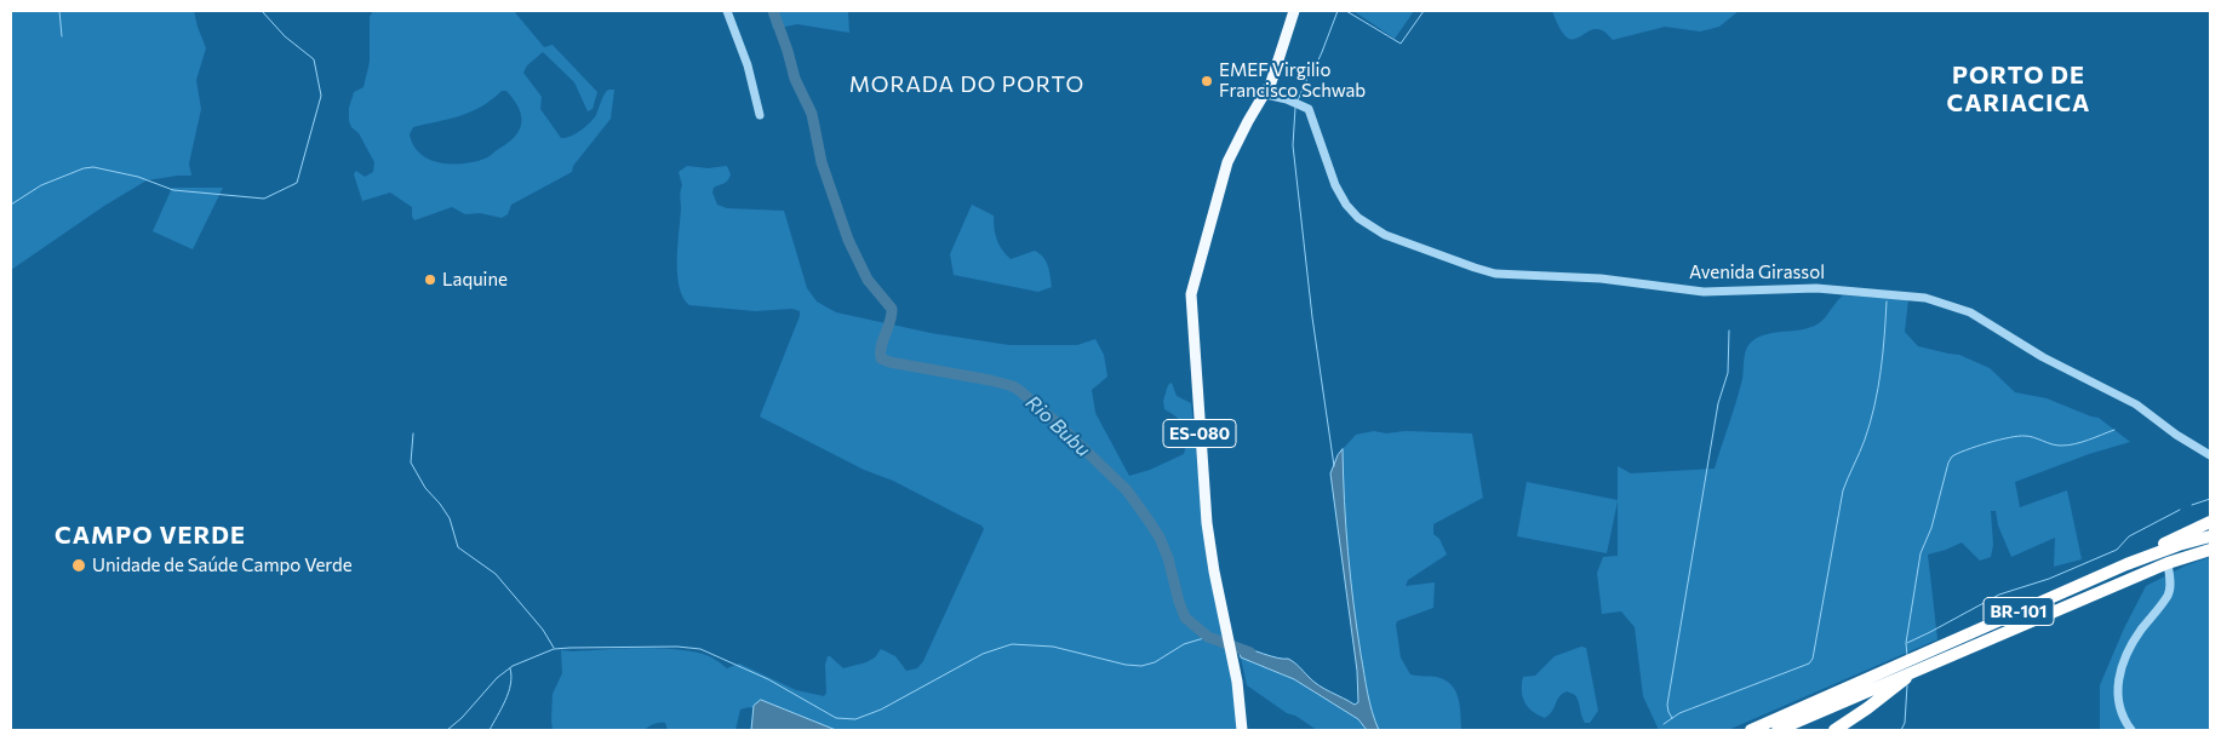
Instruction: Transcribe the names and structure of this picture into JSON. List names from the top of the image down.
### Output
{
  "streets": {
    "highway": ["BR-101"],
    "main road": ["ES-080"],
    "street": ["Avenida Girassol"]
  },
  "crossings": [
    ["Avenida Girassol", "ES-080"]
  ],
  "districts": ["PORTO DE CARIACICA", "MORADA DO PORTO", "CAMPO VERDE"],
  "water": ["Rio Bubu"],
  "places": ["EMEF Virgilio Francisco Schwab", "Laquine", "Unidade de Saúde Campo Verde"]
}
